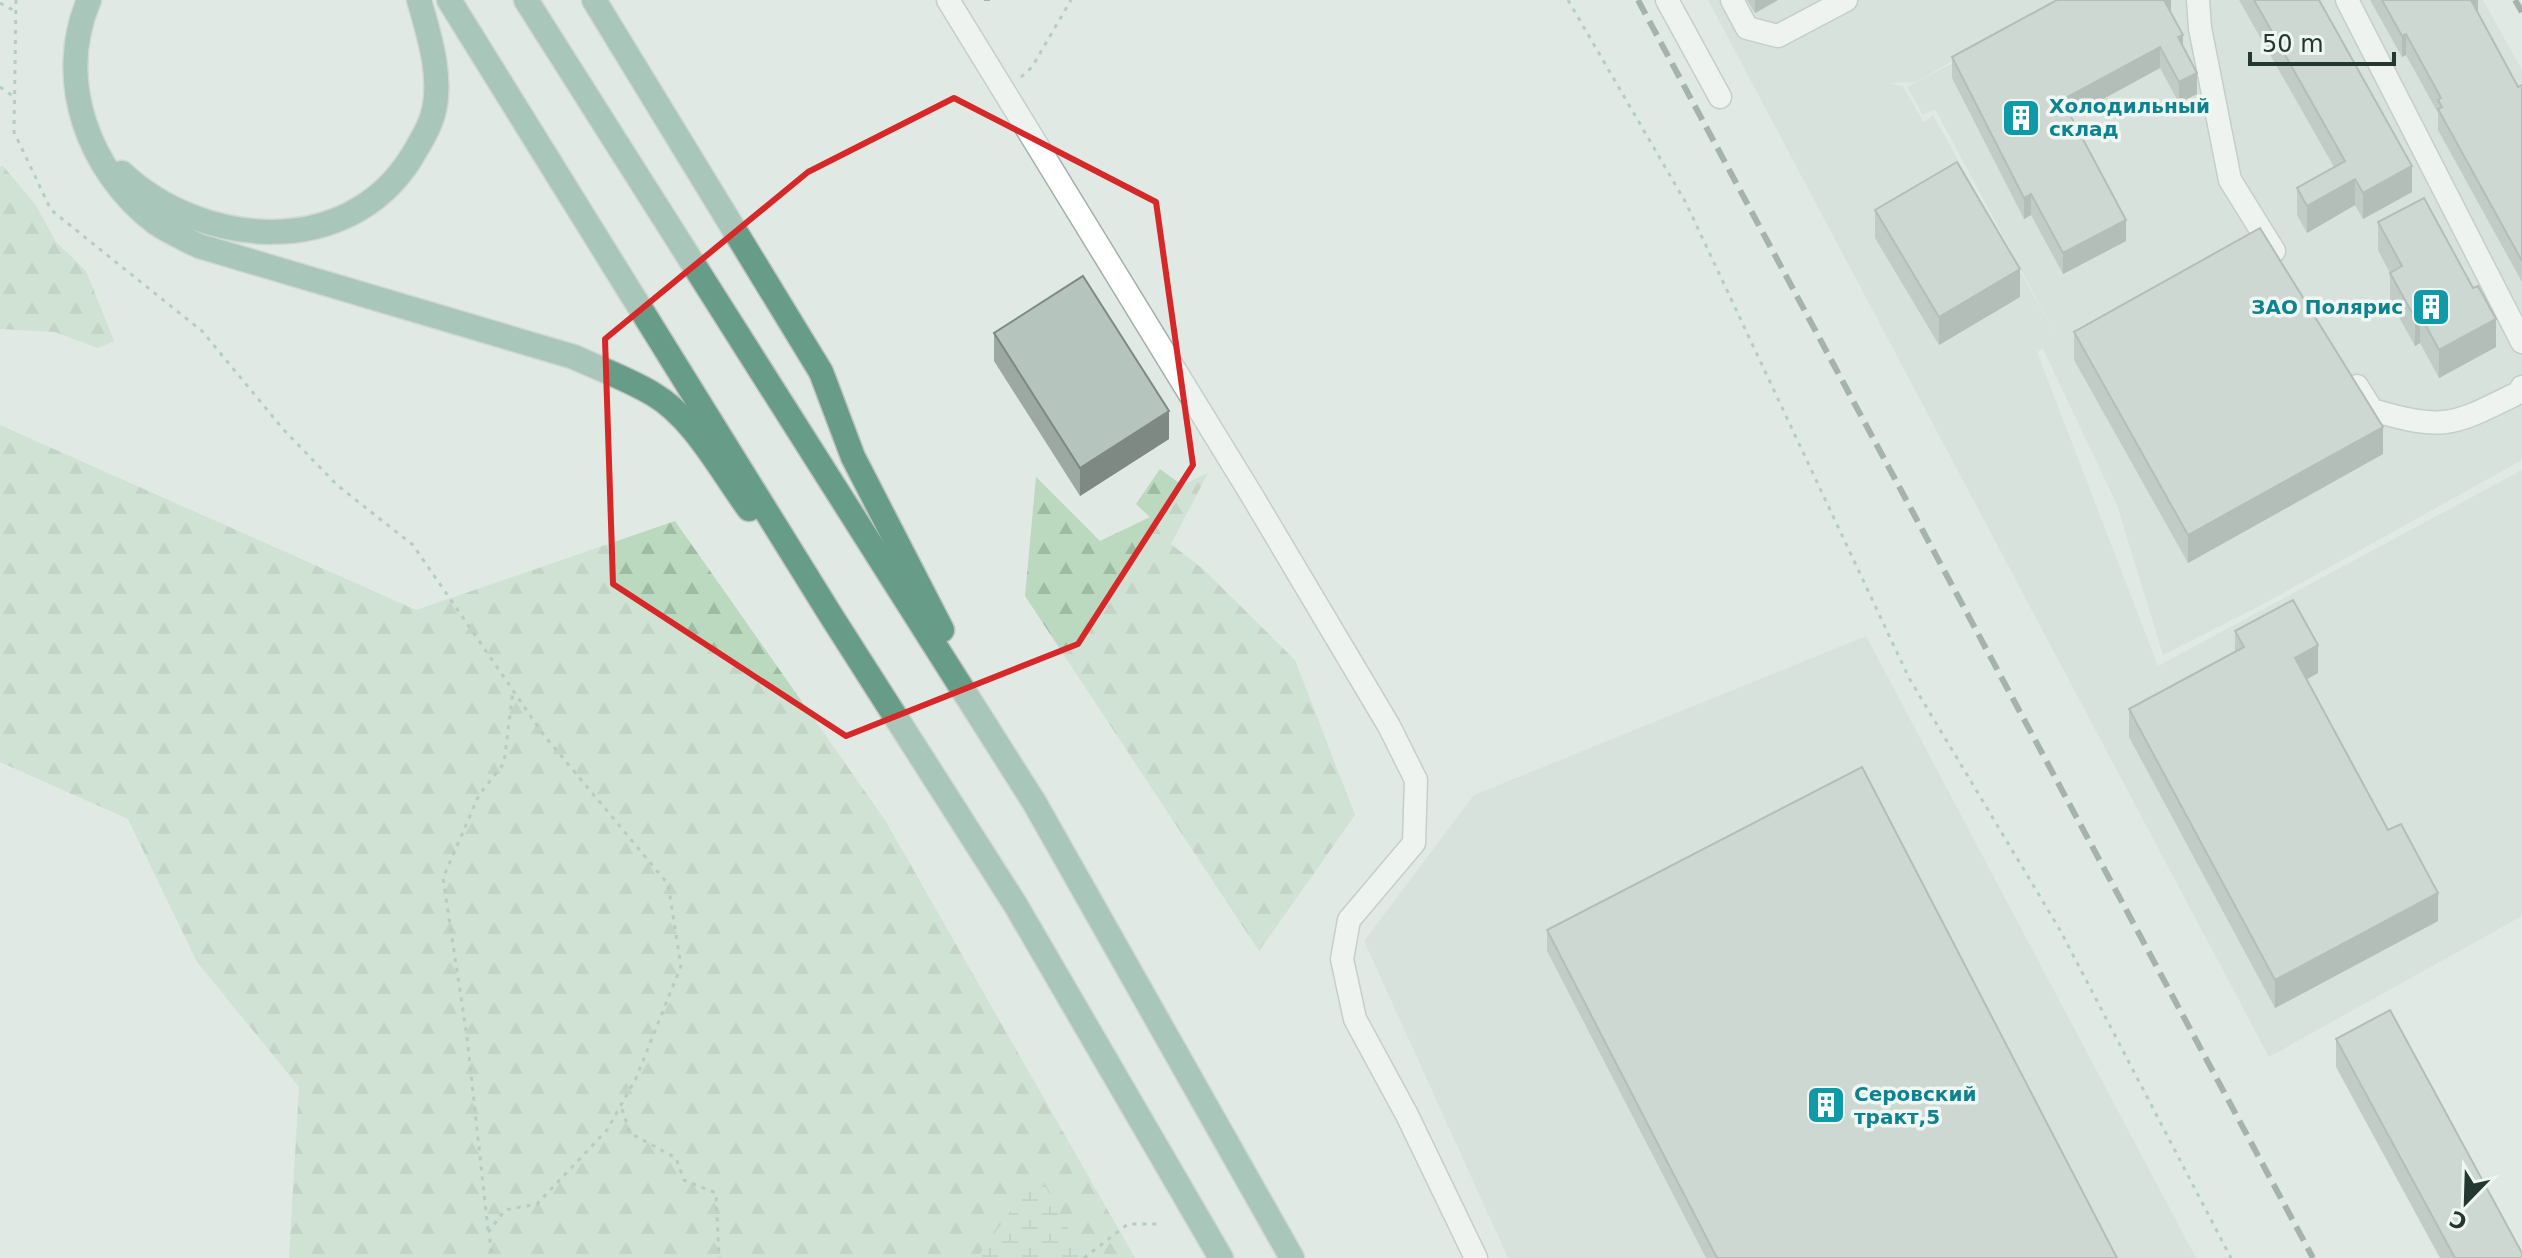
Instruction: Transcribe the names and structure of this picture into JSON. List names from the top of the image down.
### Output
{
  "places": {
    "building": ["Холодильный склад", "ЗАО Полярис", "Серовский тракт,5"]
  },
  "scale_bar": "50 m",
  "north": "bottom left"
}
